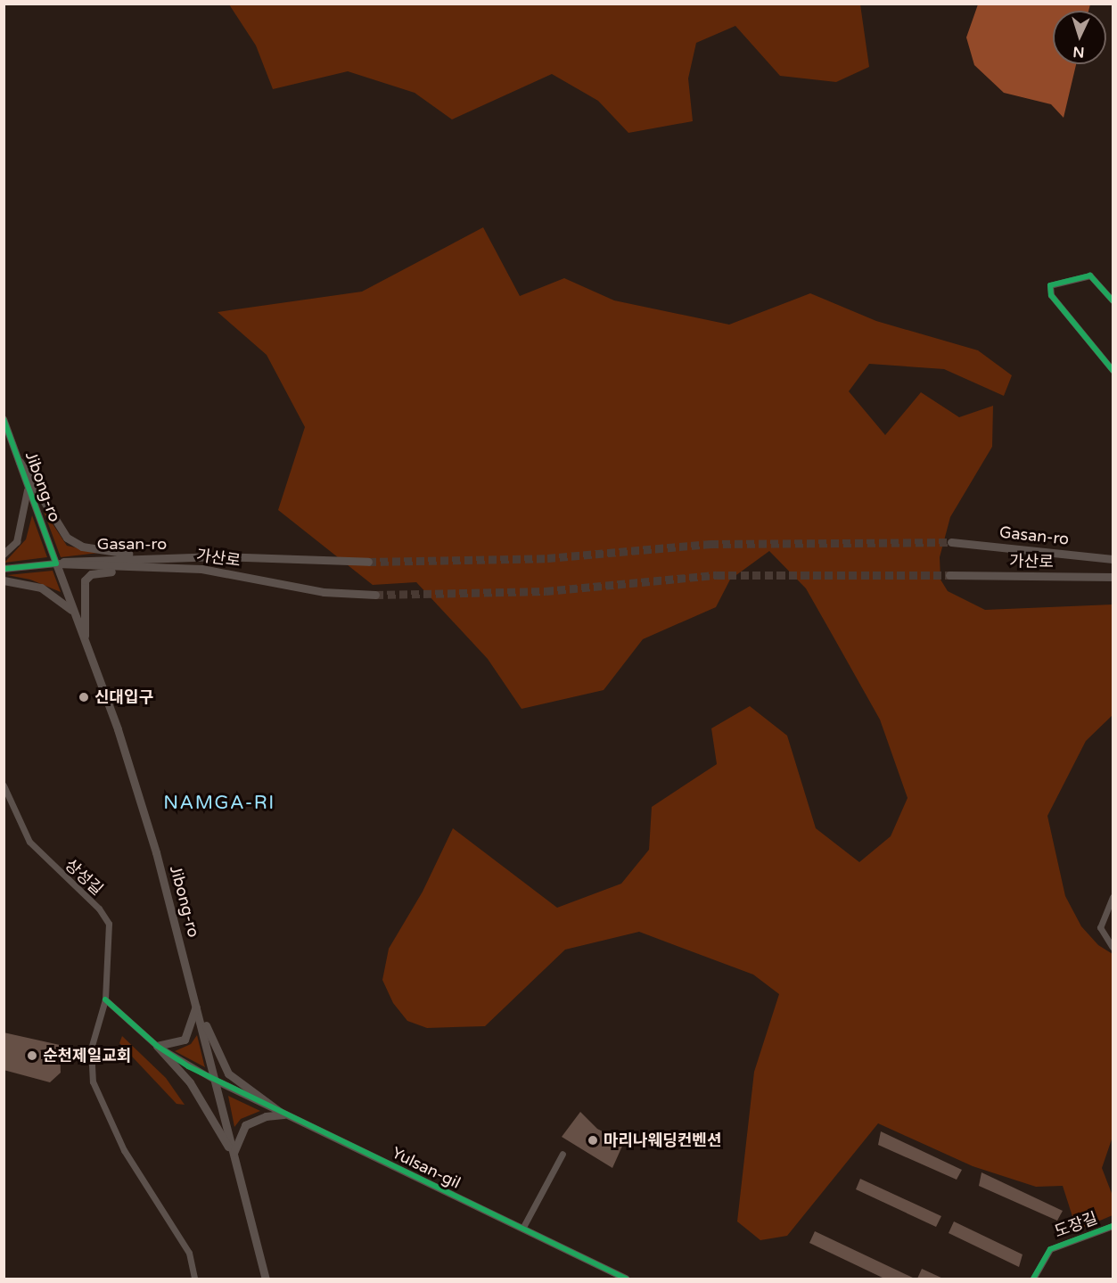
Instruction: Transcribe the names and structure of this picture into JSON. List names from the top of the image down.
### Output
{
  "streets": {
    "main road": ["Jibong-ro", "Gasan-ro", "가산로"],
    "street": ["상성길", "Yulsan-gil", "도장길"]
  },
  "crossings": [
    ["Jibong-ro", "Gasan-ro"],
    ["Jibong-ro", "가산로"],
    ["Jibong-ro", "Yulsan-gil"],
    ["Gasan-ro", "가산로"]
  ],
  "districts": ["NAMGA-RI"],
  "places": ["신대입구", "순천제일교회", "마리나웨딩컨벤션"],
  "north": "bottom"
}
